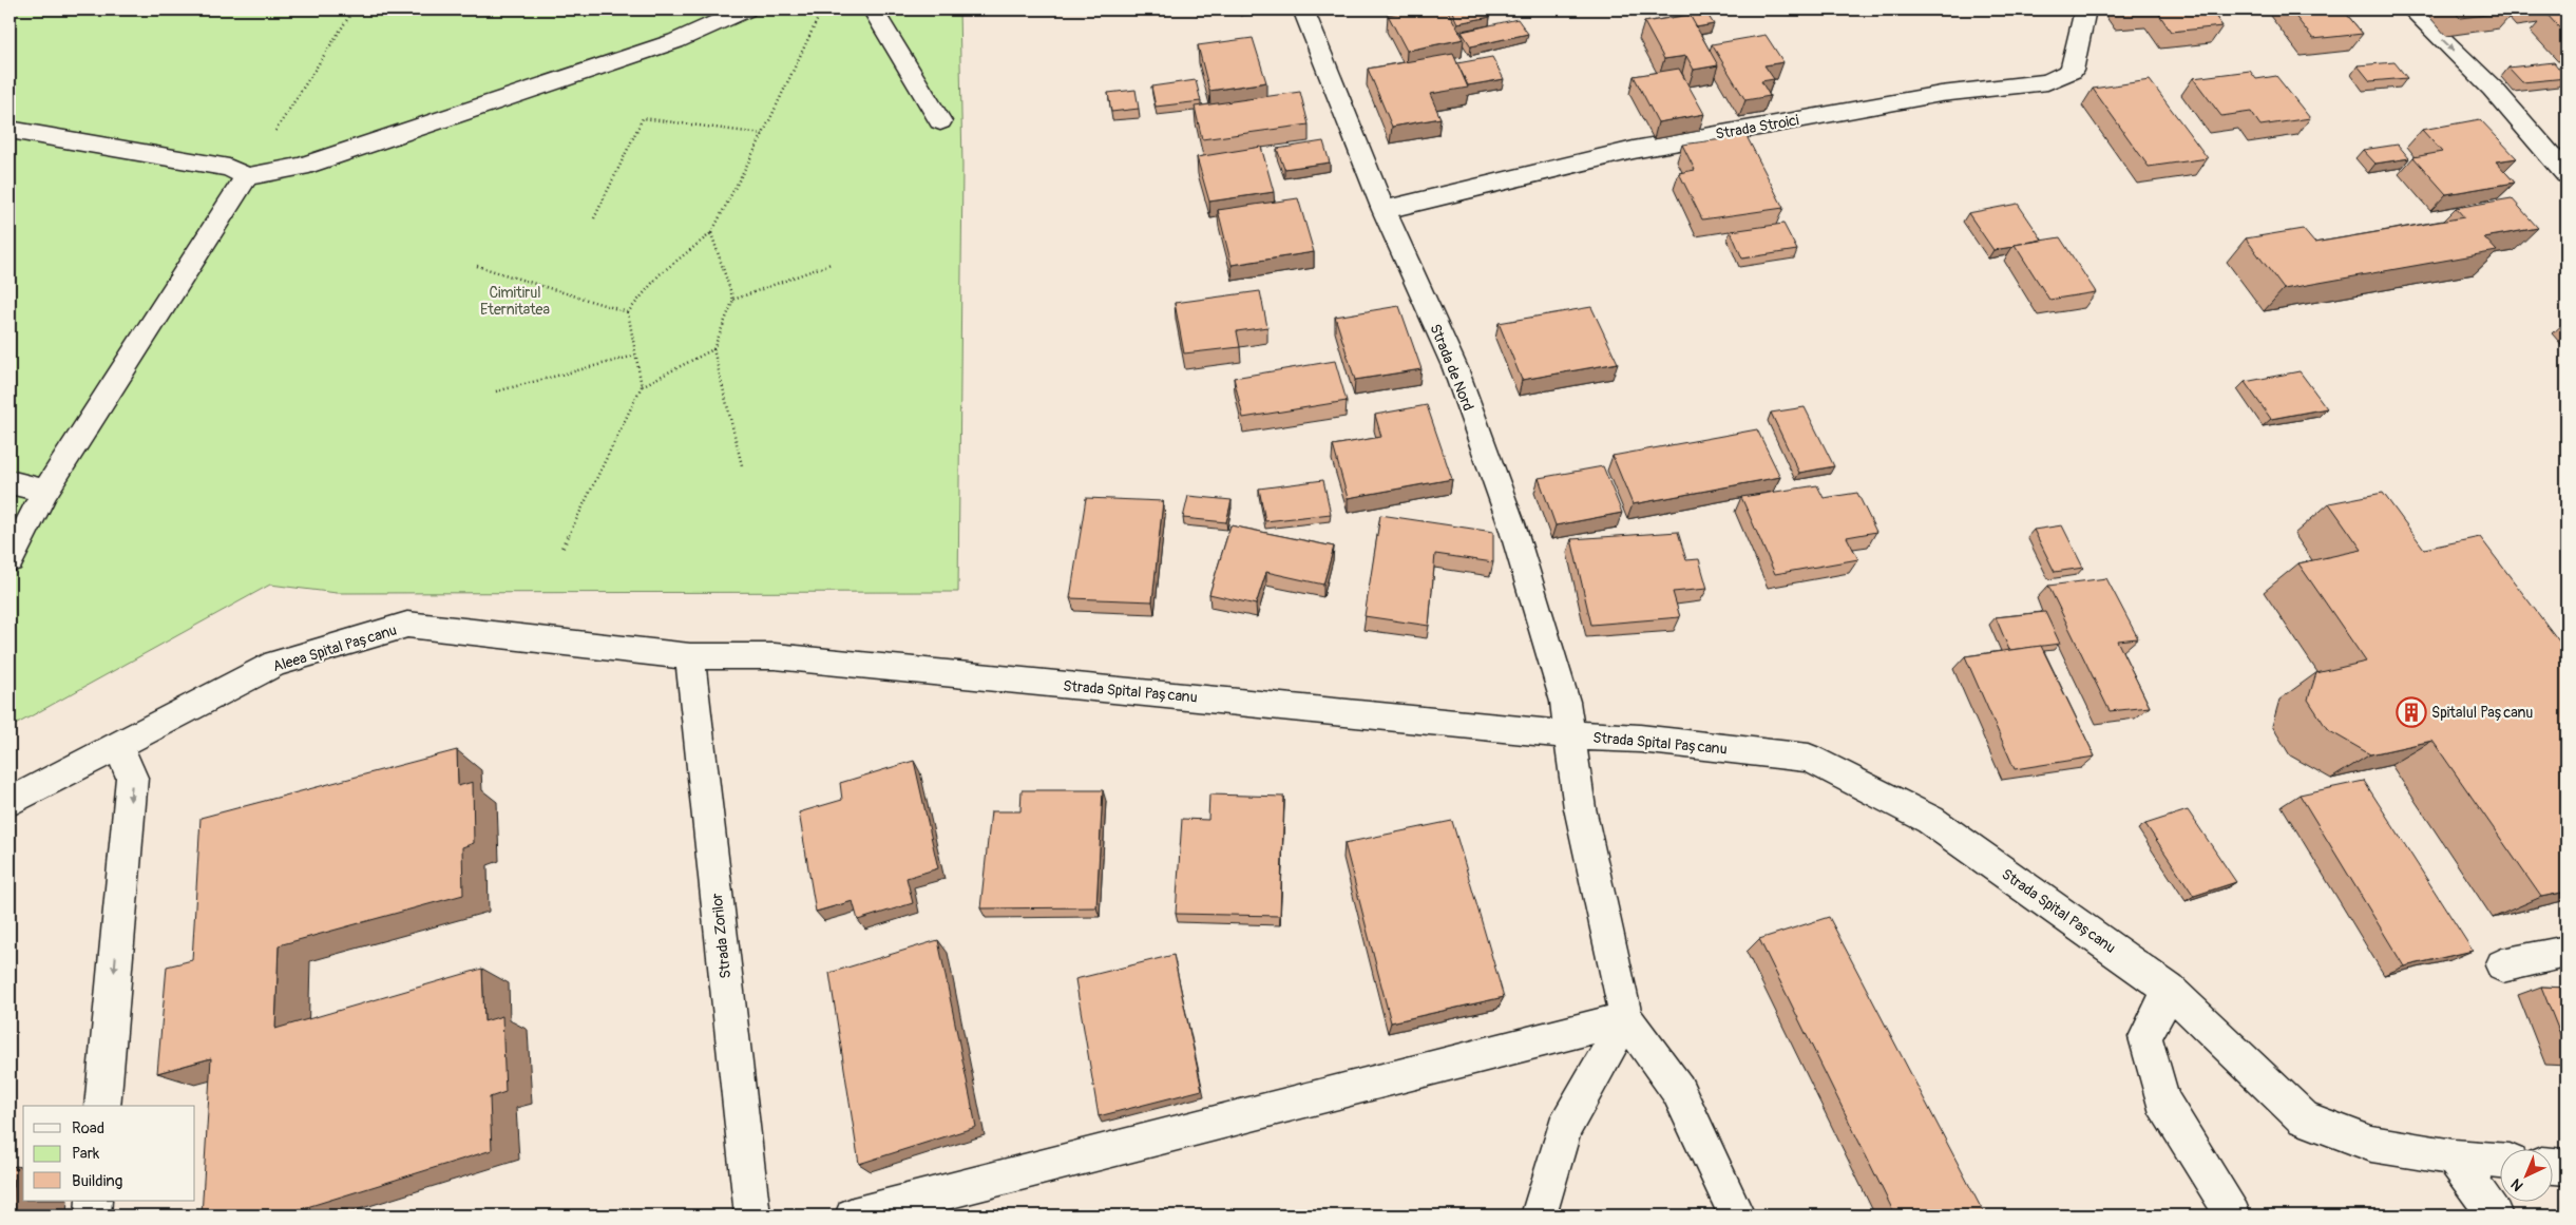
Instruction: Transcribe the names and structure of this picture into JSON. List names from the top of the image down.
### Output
{
  "streets": {
    "street": [
      "Strada Stroici",
      "Strada de Nord",
      "Aleea Spital Pașcanu",
      "Strada Spital Pașcanu",
      "Strada Zorilor"
    ]
  },
  "crossings": [
    ["Strada Stroici", "Strada de Nord"],
    ["Strada de Nord", "Strada Spital Pașcanu"],
    ["Aleea Spital Pașcanu", "Strada Spital Pașcanu"],
    ["Aleea Spital Pașcanu", "Strada Zorilor"],
    ["Strada Spital Pașcanu", "Strada Zorilor"]
  ],
  "parks": ["Cimitirul Eternitatea"],
  "places": {
    "building": ["Spitalul Pașcanu"]
  },
  "legend": ["Road", "Park", "Building"],
  "north": "bottom left"
}
